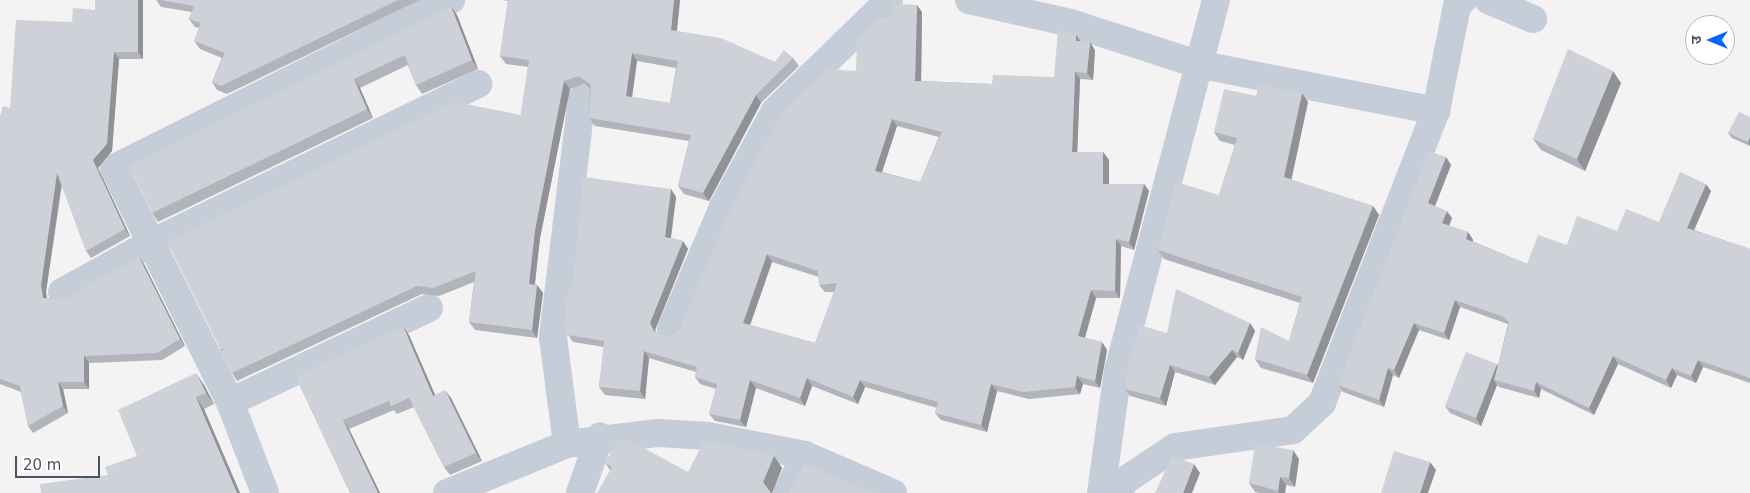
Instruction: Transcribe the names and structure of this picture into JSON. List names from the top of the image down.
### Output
{
  "scale_bar": "20 m",
  "north": "left"
}
